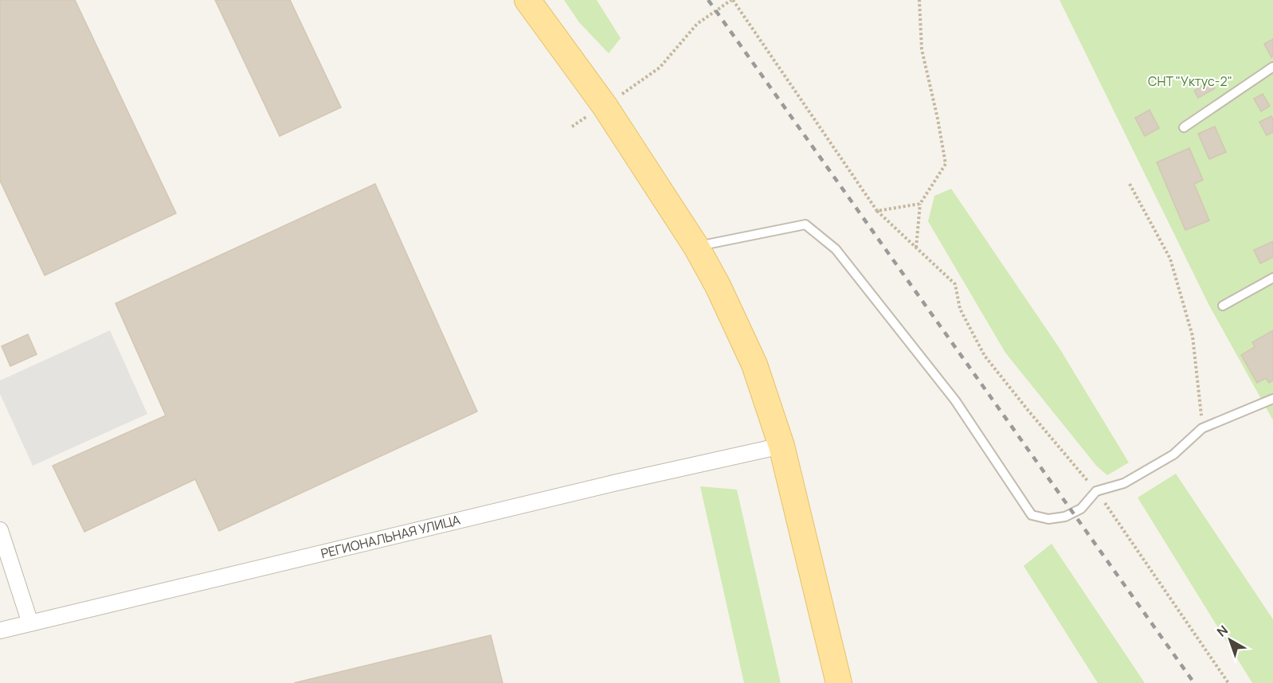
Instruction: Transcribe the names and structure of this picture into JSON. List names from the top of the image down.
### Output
{
  "streets": {
    "street": ["РЕГИОНАЛЬНАЯ УЛИЦА"]
  },
  "parks": ["СНТ \"Уктус-2\""],
  "north": "top left"
}
